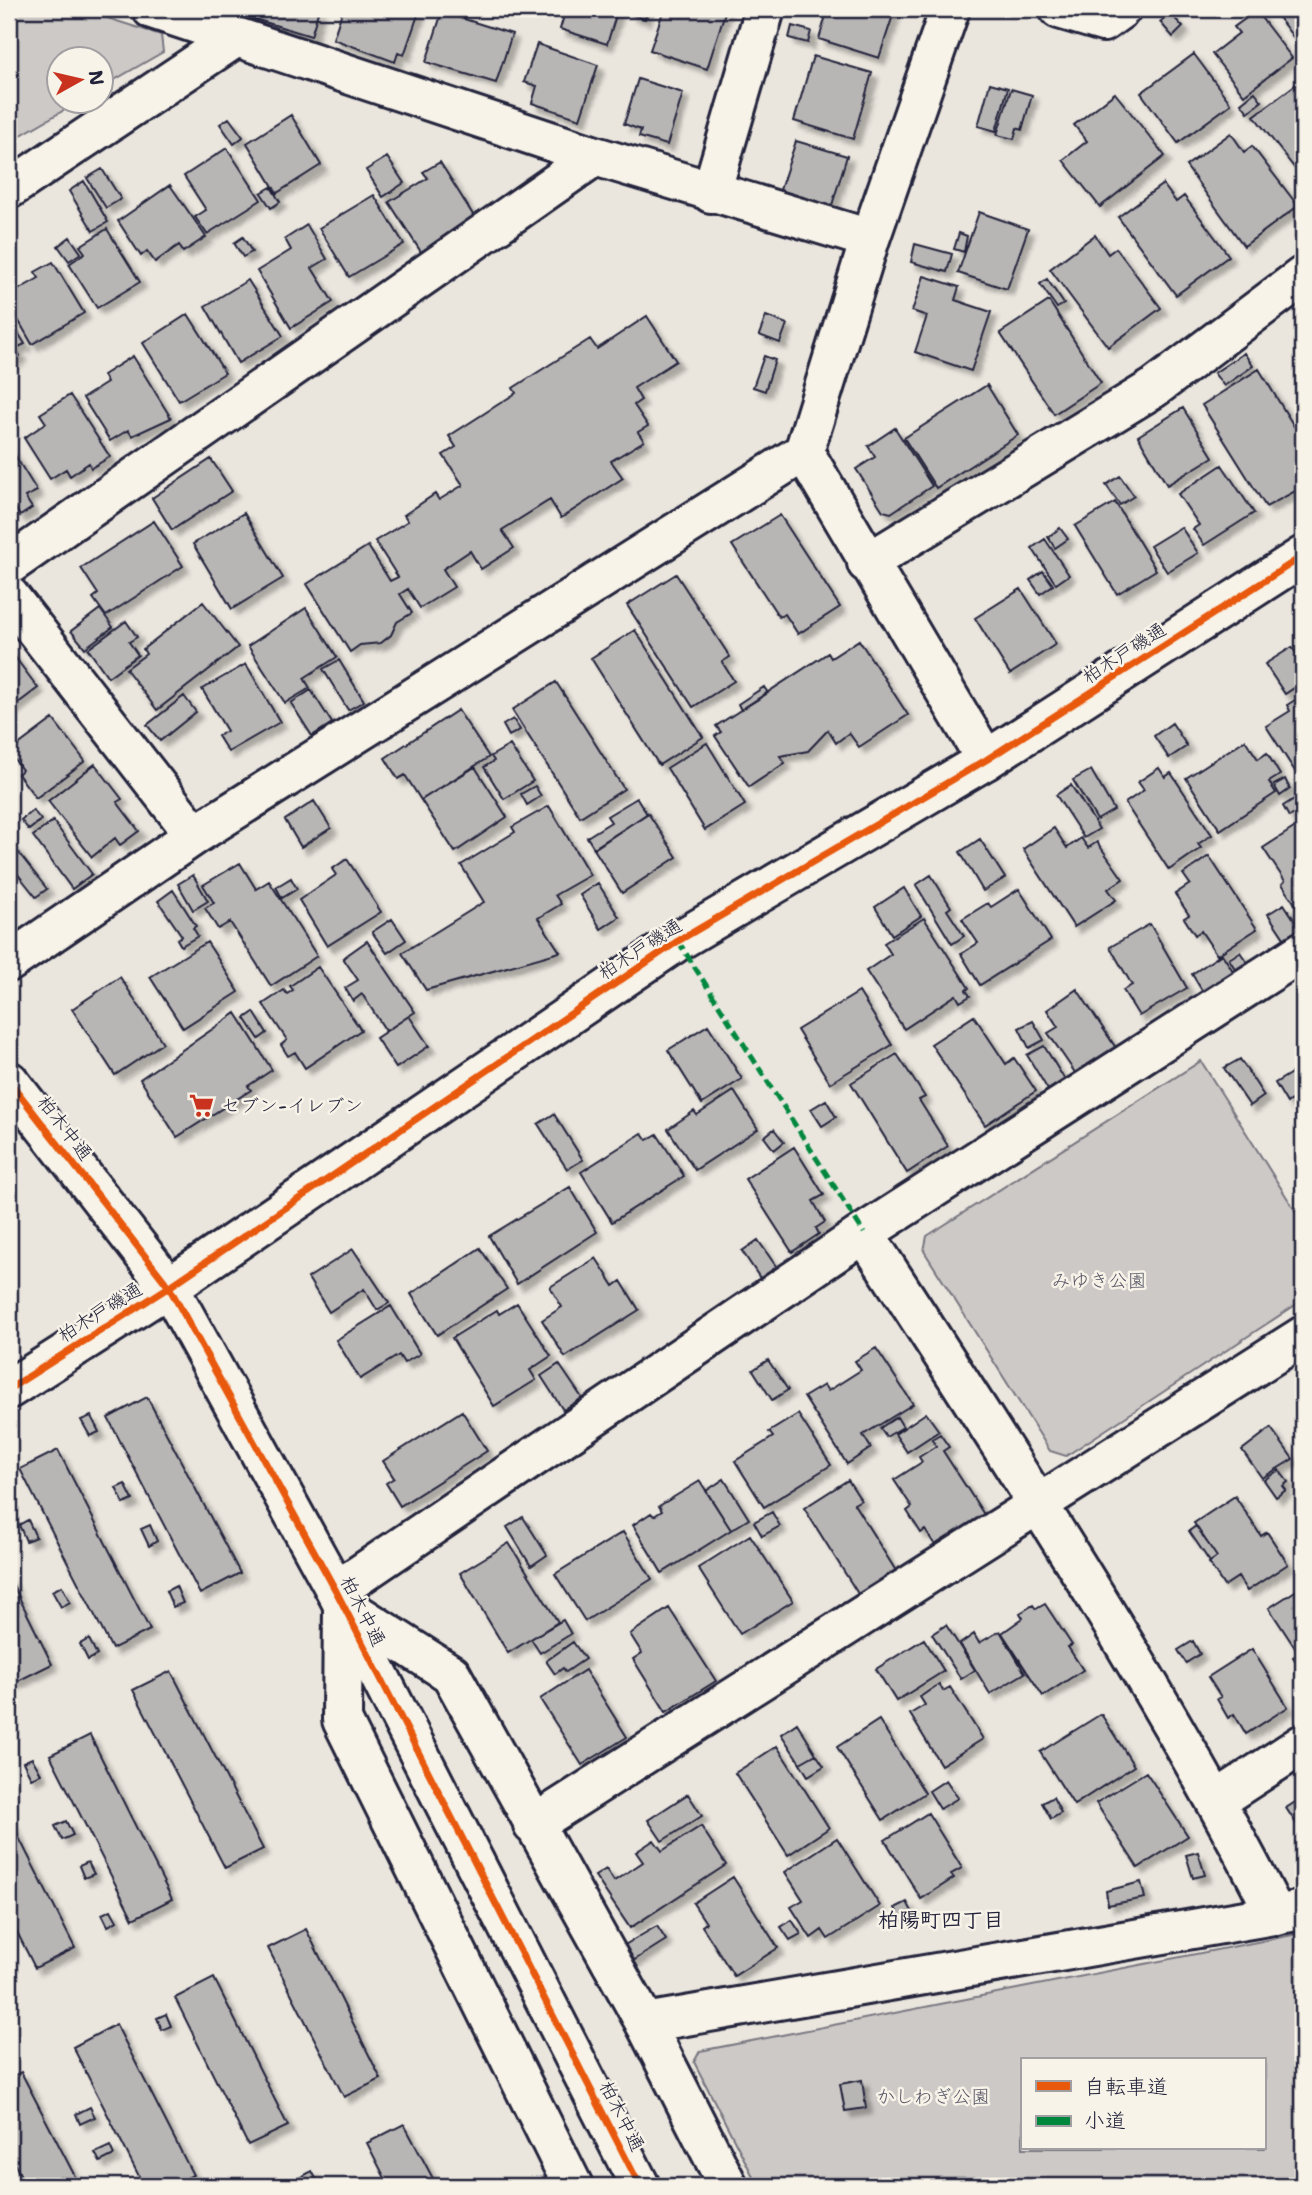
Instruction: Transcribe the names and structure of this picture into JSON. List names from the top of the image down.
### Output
{
  "streets": {
    "street": ["柏木戸磯通", "柏木中通"]
  },
  "crossings": [
    ["柏木戸磯通", "柏木中通"]
  ],
  "districts": ["柏陽町四丁目"],
  "parks": ["みゆき公園", "かしわぎ公園"],
  "places": {
    "supermarket": ["セブン-イレブン"]
  },
  "legend": ["自転車道", "小道"],
  "north": "right"
}
